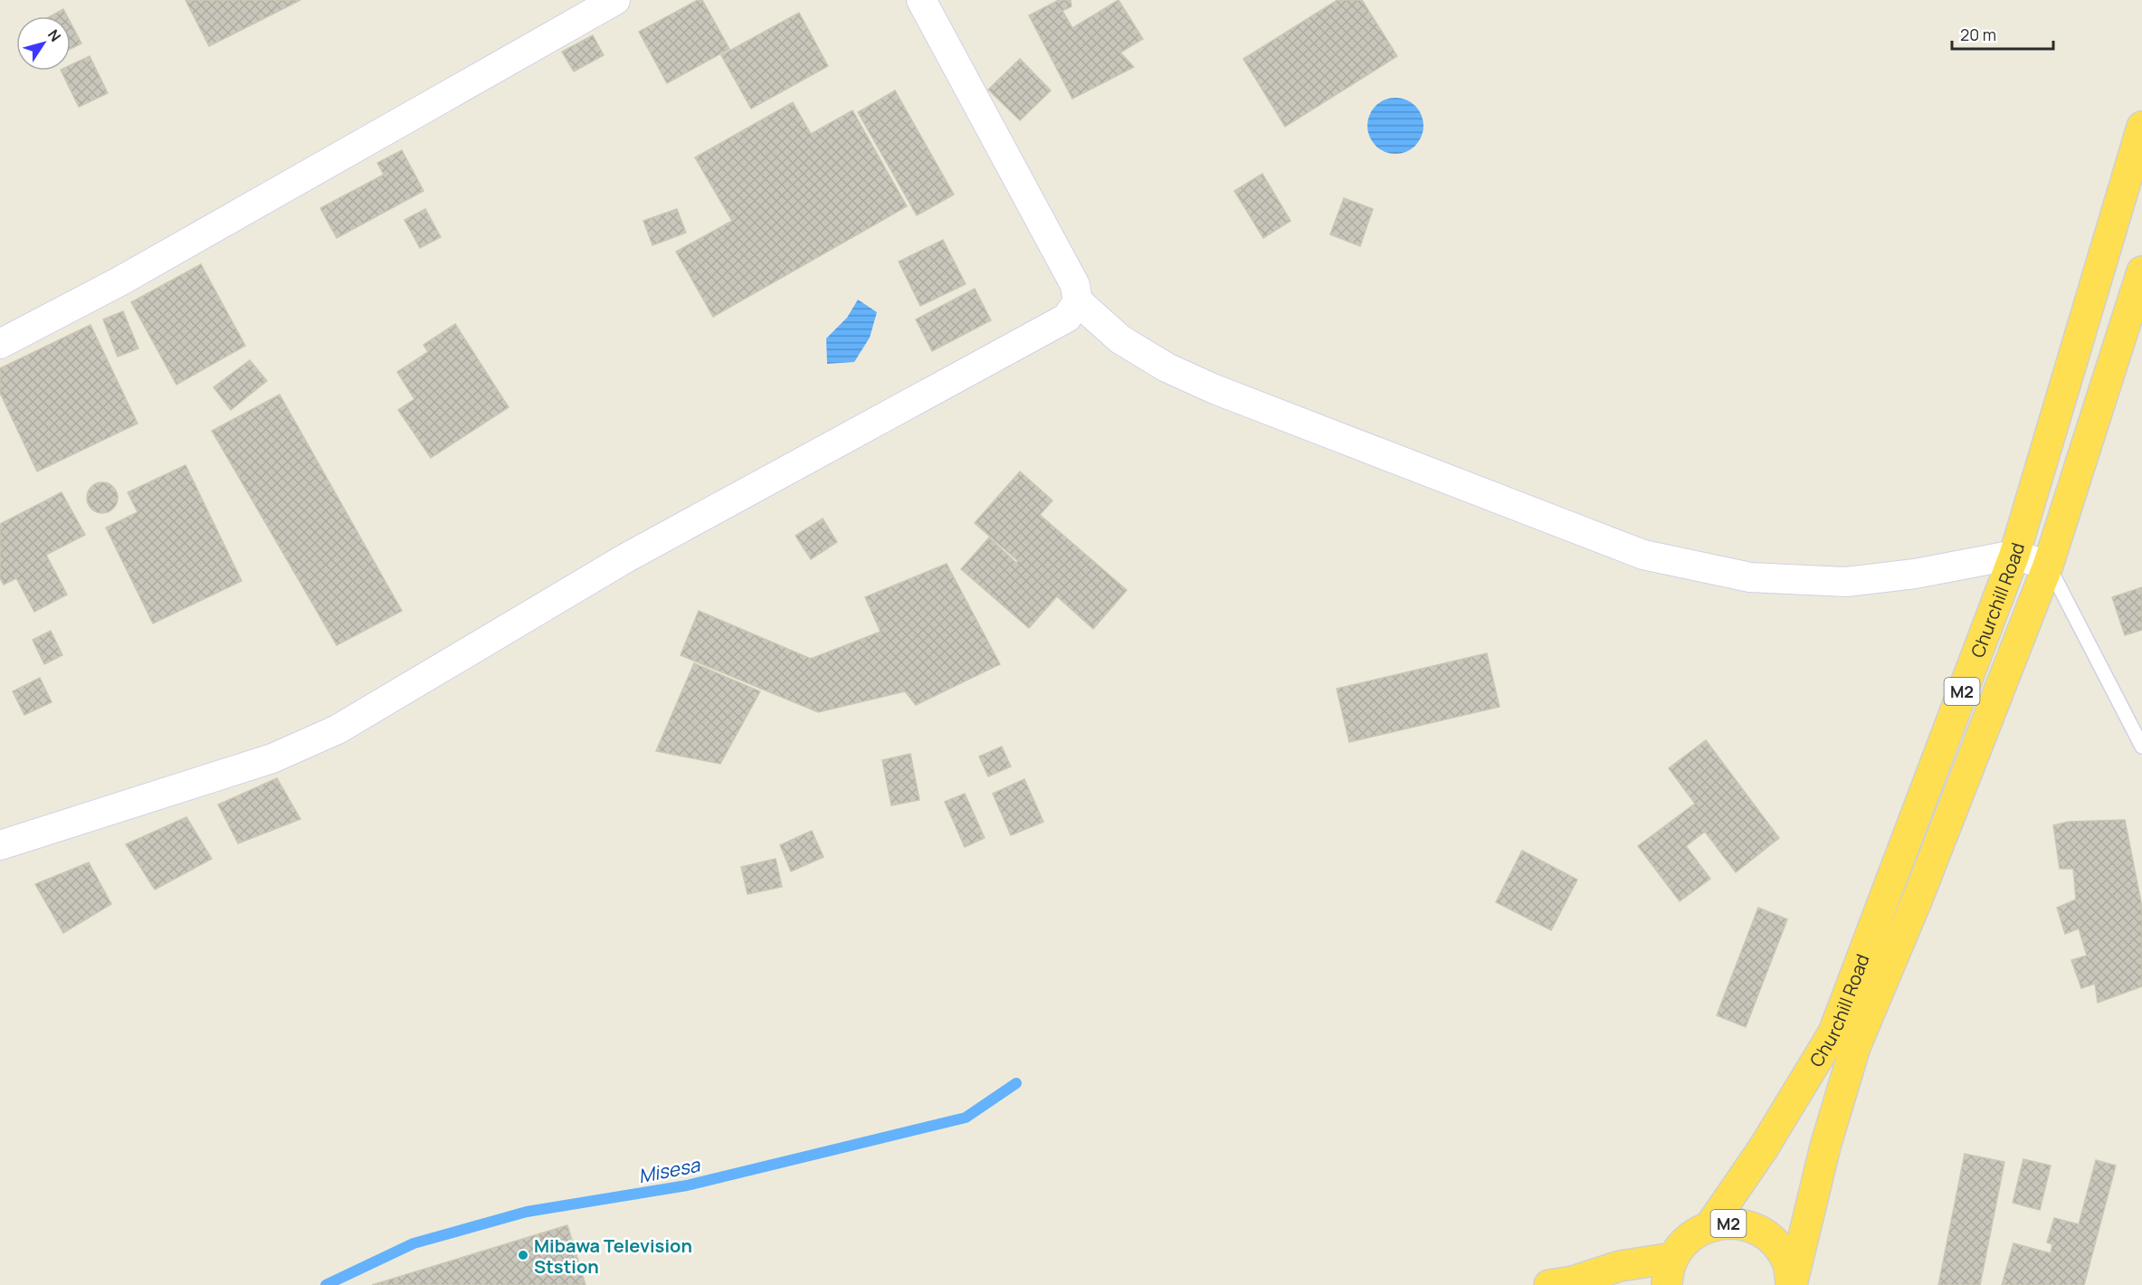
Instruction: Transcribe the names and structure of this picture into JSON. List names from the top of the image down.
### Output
{
  "streets": {
    "highway": ["Churchill Road", "M2"]
  },
  "crossings": [
    ["Churchill Road", "M2"]
  ],
  "water": ["Misesa"],
  "places": ["Mibawa Television Ststion"],
  "scale_bar": "20 m",
  "north": "top right"
}
